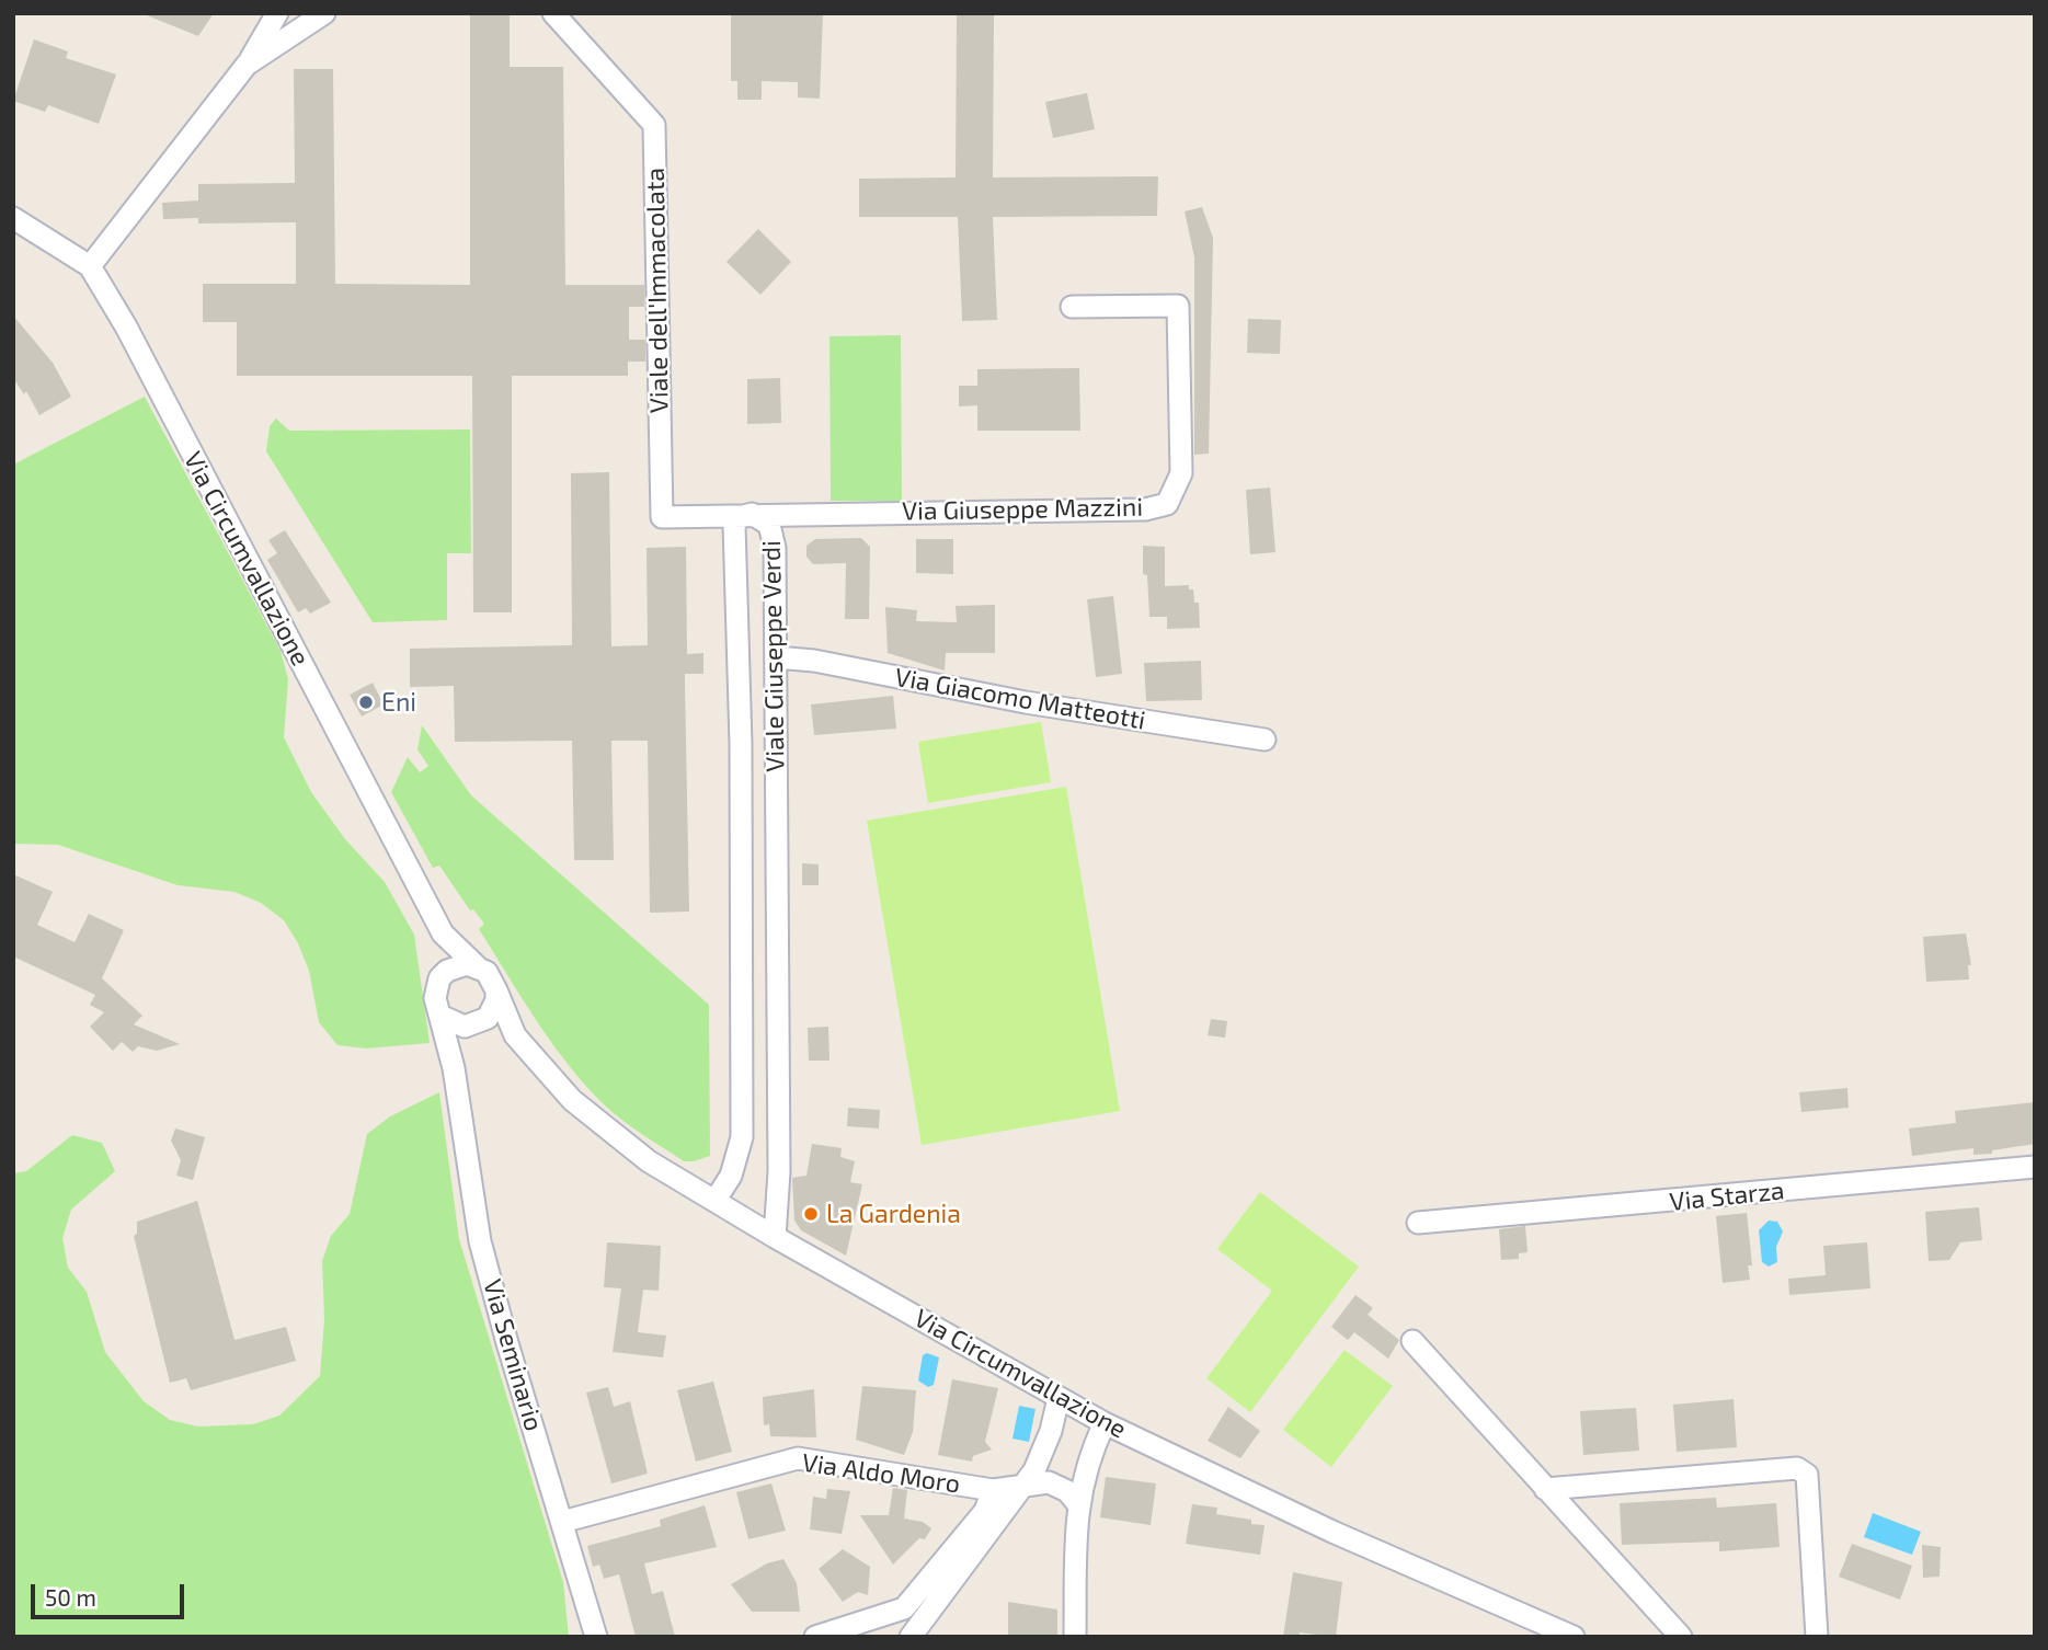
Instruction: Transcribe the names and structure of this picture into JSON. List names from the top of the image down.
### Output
{
  "streets": {
    "street": [
      "Viale dell'Immacolata",
      "Via Giuseppe Mazzini",
      "Via Circumvallazione",
      "Viale Giuseppe Verdi",
      "Via Giacomo Matteotti",
      "Via Starza",
      "Via Seminario",
      "Via Aldo Moro"
    ]
  },
  "crossings": [
    ["Viale dell'Immacolata", "Via Giuseppe Mazzini"],
    ["Viale dell'Immacolata", "Viale Giuseppe Verdi"],
    ["Via Giuseppe Mazzini", "Viale Giuseppe Verdi"],
    ["Via Circumvallazione", "Viale Giuseppe Verdi"],
    ["Via Circumvallazione", "Via Seminario"],
    ["Viale Giuseppe Verdi", "Via Giacomo Matteotti"],
    ["Via Seminario", "Via Aldo Moro"]
  ],
  "places": ["Eni", "La Gardenia"],
  "scale_bar": "50 m"
}
